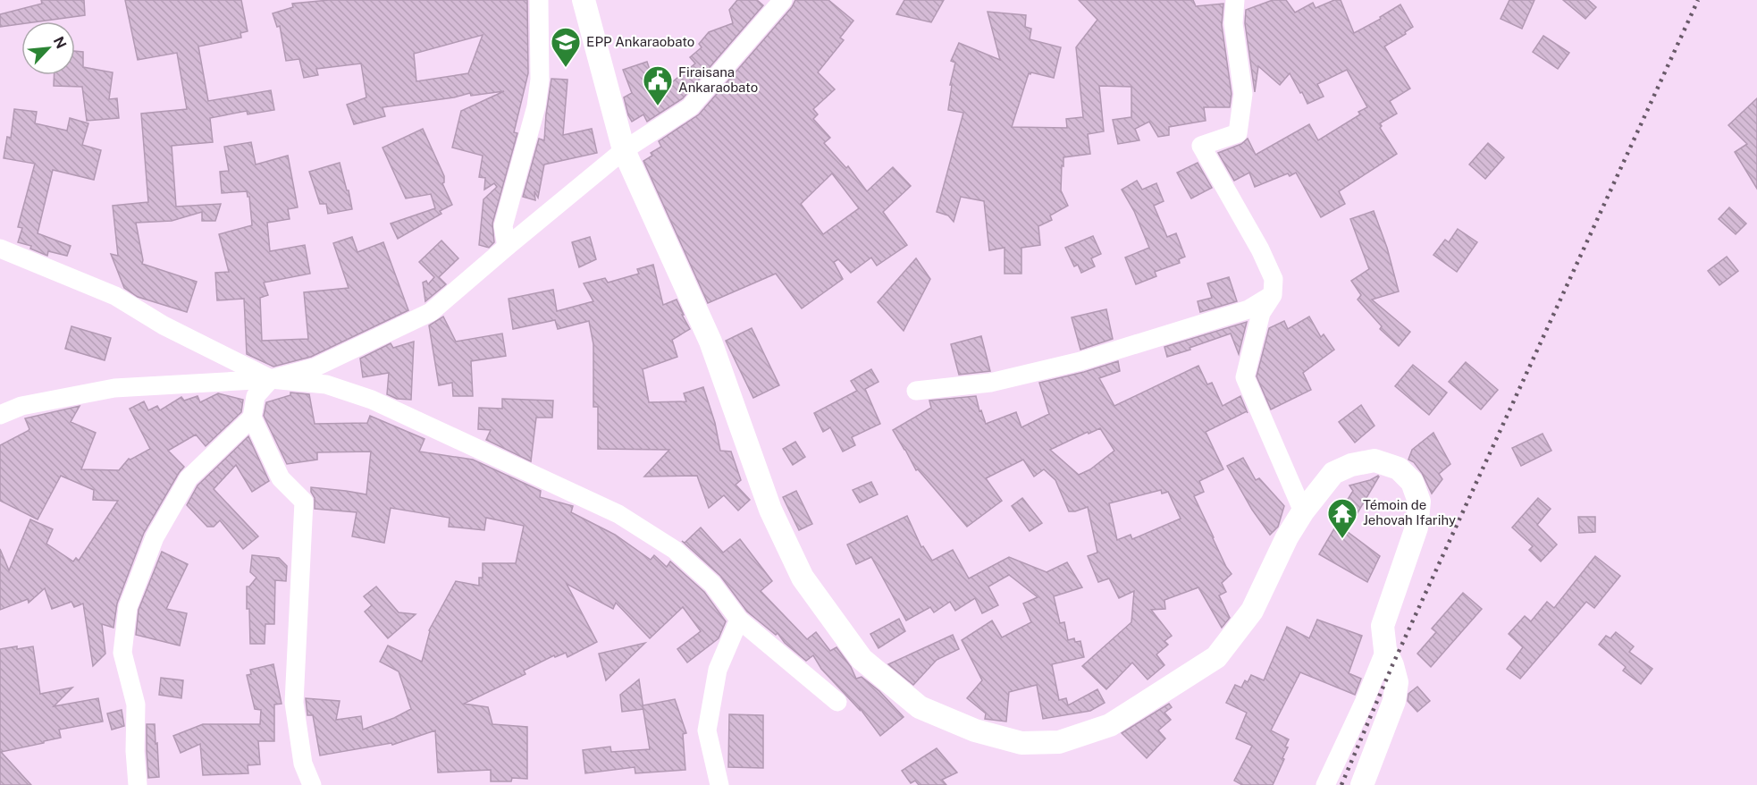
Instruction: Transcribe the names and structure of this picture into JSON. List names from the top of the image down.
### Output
{
  "places": {
    "school or university": ["EPP Ankaraobato"],
    "public building": ["Firaisana Ankaraobato"],
    "temple": ["Témoin de Jehovah Ifarihy"]
  },
  "north": "top right"
}
